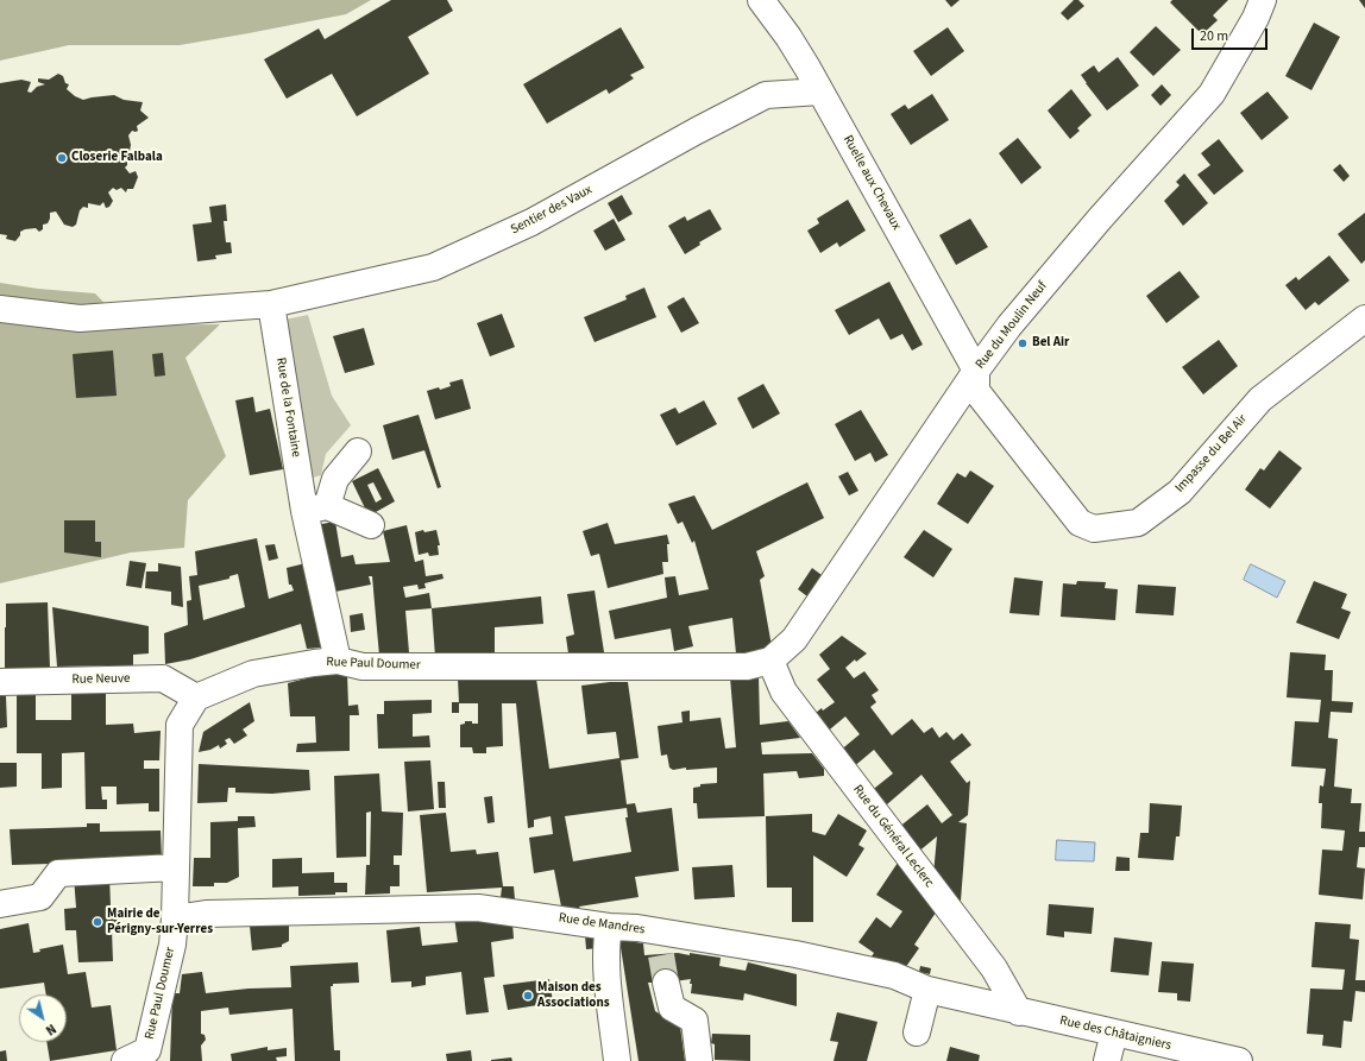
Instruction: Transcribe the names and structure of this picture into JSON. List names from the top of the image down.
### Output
{
  "streets": {
    "street": [
      "Ruelle aux Chevaux",
      "Sentier des Vaux",
      "Rue du Moulin Neuf",
      "Rue de la Fontaine",
      "Impasse du Bel Air",
      "Rue Paul Doumer",
      "Rue Neuve",
      "Rue du Général Leclerc",
      "Rue de Mandres",
      "Rue des Châtaigniers"
    ]
  },
  "crossings": [
    ["Ruelle aux Chevaux", "Sentier des Vaux"],
    ["Ruelle aux Chevaux", "Rue du Moulin Neuf"],
    ["Ruelle aux Chevaux", "Impasse du Bel Air"],
    ["Sentier des Vaux", "Rue de la Fontaine"],
    ["Rue du Moulin Neuf", "Impasse du Bel Air"],
    ["Rue du Moulin Neuf", "Rue Paul Doumer"],
    ["Rue du Moulin Neuf", "Rue du Général Leclerc"],
    ["Rue de la Fontaine", "Rue Paul Doumer"],
    ["Rue Paul Doumer", "Rue Neuve"],
    ["Rue Paul Doumer", "Rue du Général Leclerc"],
    ["Rue Paul Doumer", "Rue de Mandres"],
    ["Rue du Général Leclerc", "Rue de Mandres"],
    ["Rue du Général Leclerc", "Rue des Châtaigniers"],
    ["Rue de Mandres", "Rue des Châtaigniers"]
  ],
  "places": [
    "Closerie Falbala",
    "Bel Air",
    "Mairie de Périgny-sur-Yerres",
    "Maison des Associations"
  ],
  "scale_bar": "20 m",
  "north": "bottom right"
}
